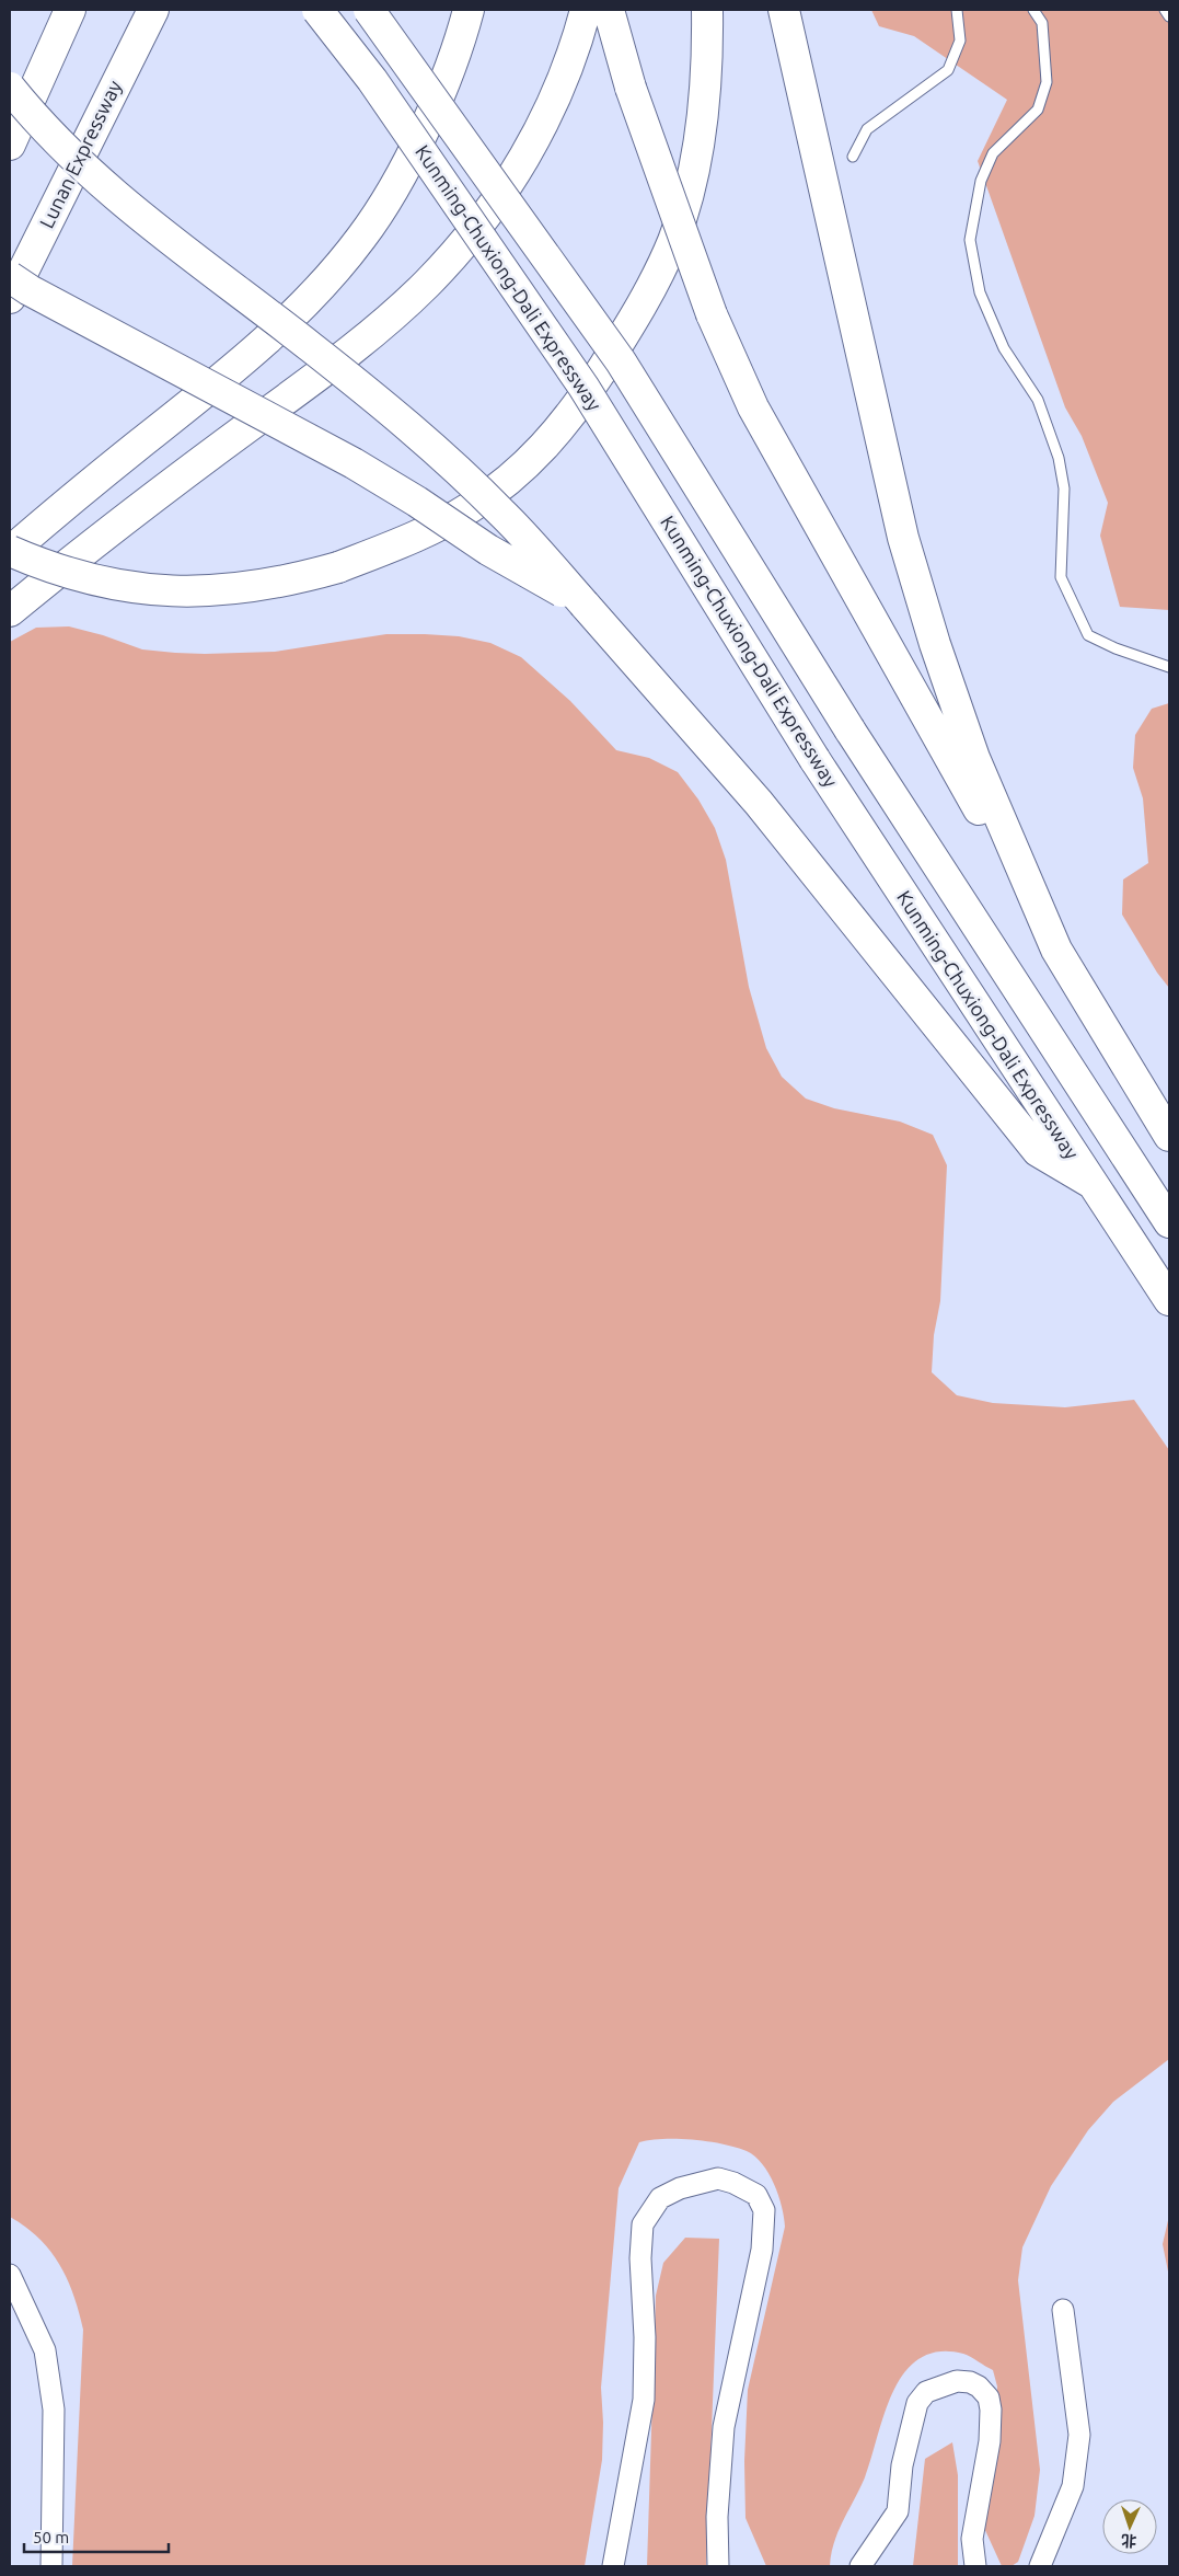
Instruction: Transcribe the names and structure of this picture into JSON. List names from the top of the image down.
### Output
{
  "streets": {
    "highway": ["Lunan Expressway", "Kunming-Chuxiong-Dali Expressway"]
  },
  "scale_bar": "50 m",
  "north": "bottom"
}
